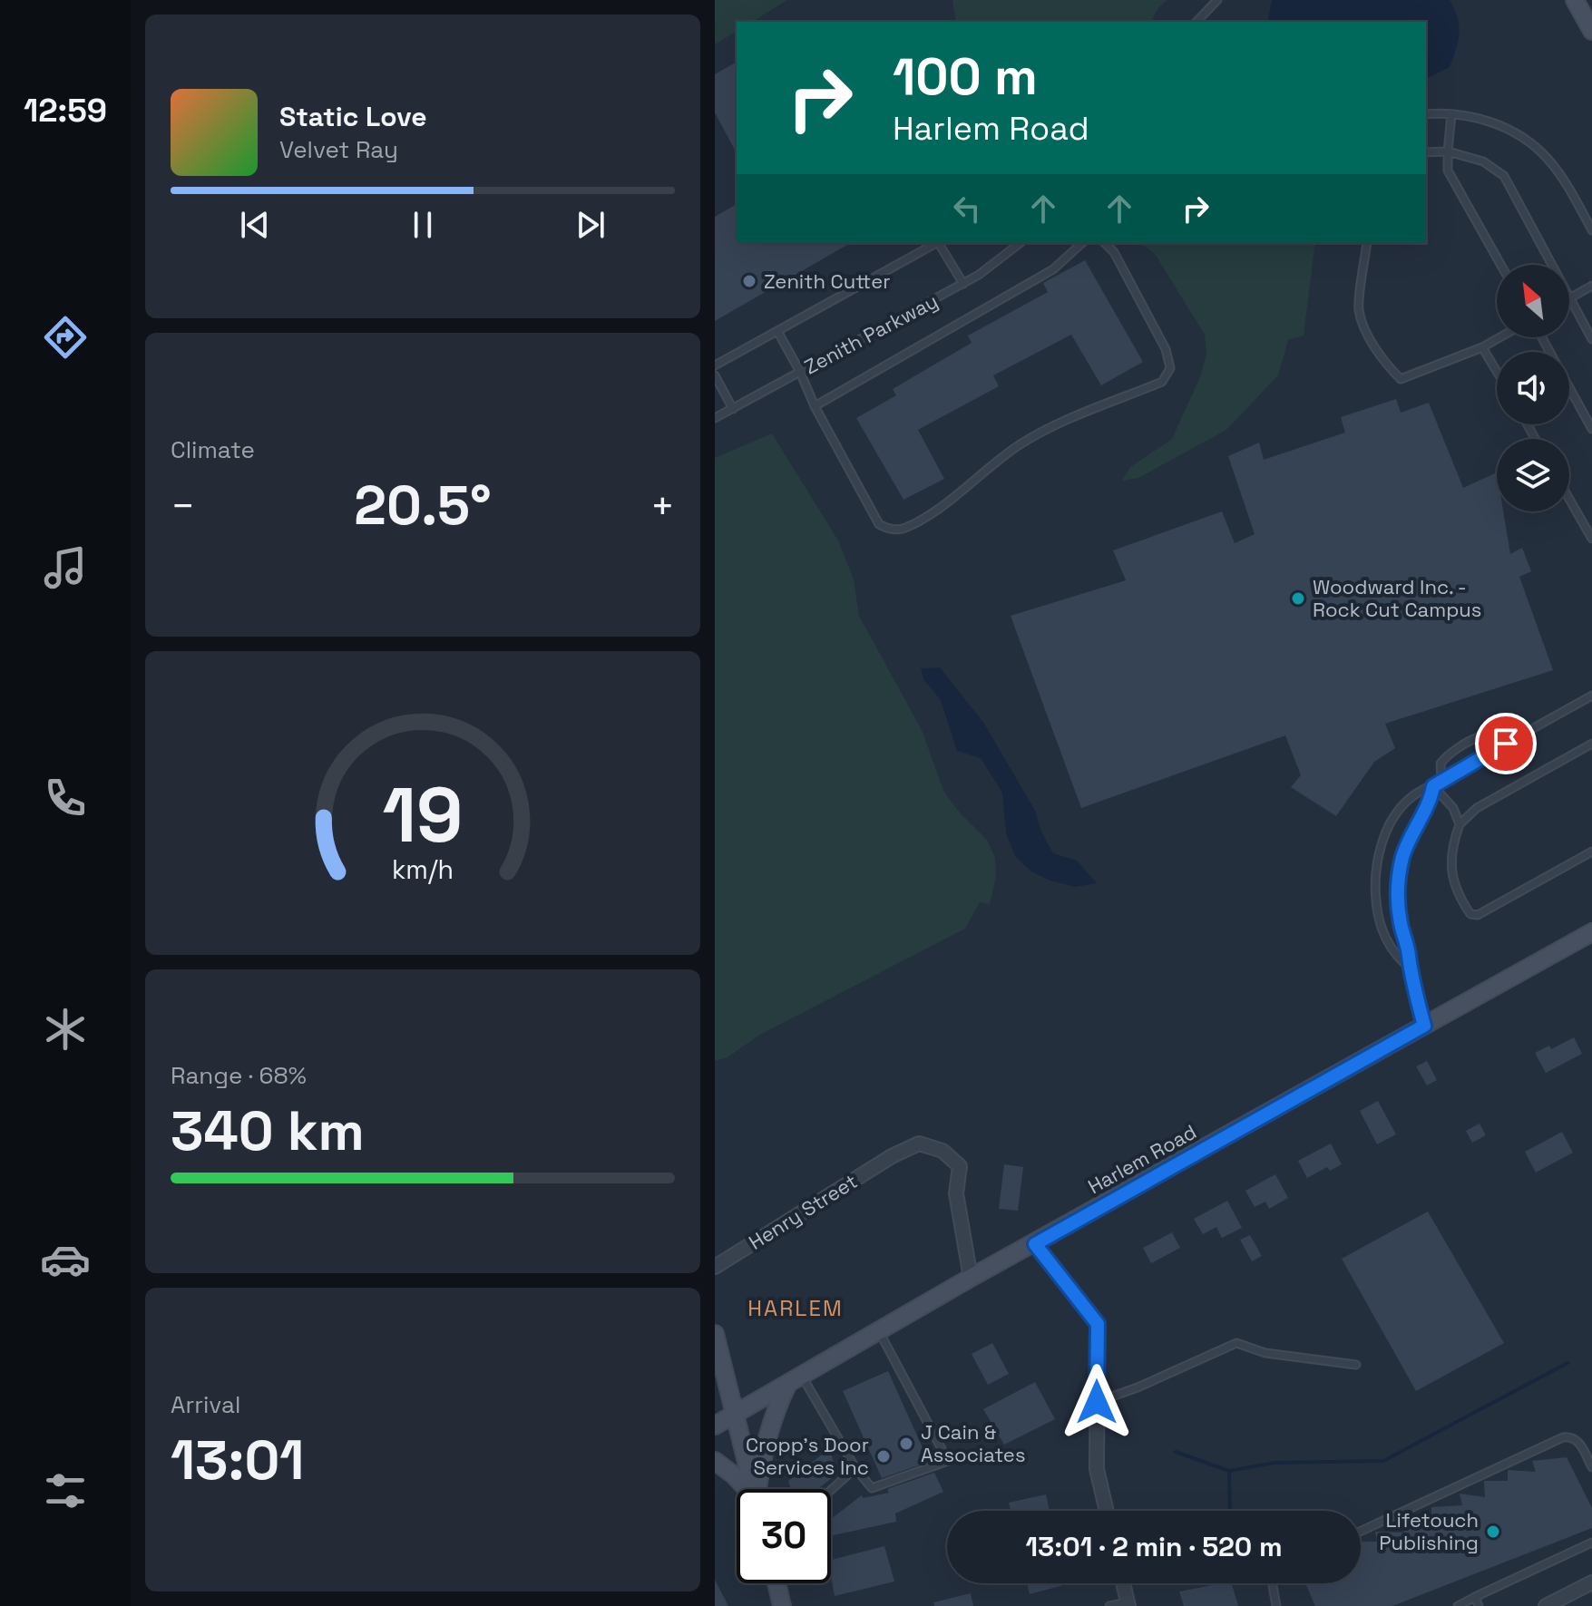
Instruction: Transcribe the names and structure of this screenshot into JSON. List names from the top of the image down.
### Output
{
  "streets": {
    "main road": ["Harlem Road"],
    "street": ["Henry Street"],
    "lane": ["Zenith Parkway"]
  },
  "crossings": [
    ["Harlem Road", "Henry Street"]
  ],
  "districts": ["HARLEM"],
  "places": [
    "Zenith Cutter",
    "Woodward Inc. - Rock Cut Campus",
    "J Cain & Associates",
    "Cropp's Door Services Inc",
    "Lifetouch Publishing"
  ],
  "north": "top left",
  "page": {
    "tabs": "12:59",
    "turn": ["100 m", "Harlem Road"],
    "song": ["Static Love", "Velvet Ray"],
    "tile": [
      "Climate",
      ["Range · 68%", "340 km"],
      ["Arrival", "13:01"]
    ],
    "heat": ["−", "20.5°", "+"],
    "limit": "30",
    "trip": "13:01 · 2 min · 520 m",
    "gauge": ["19", "km/h"]
  }
}
